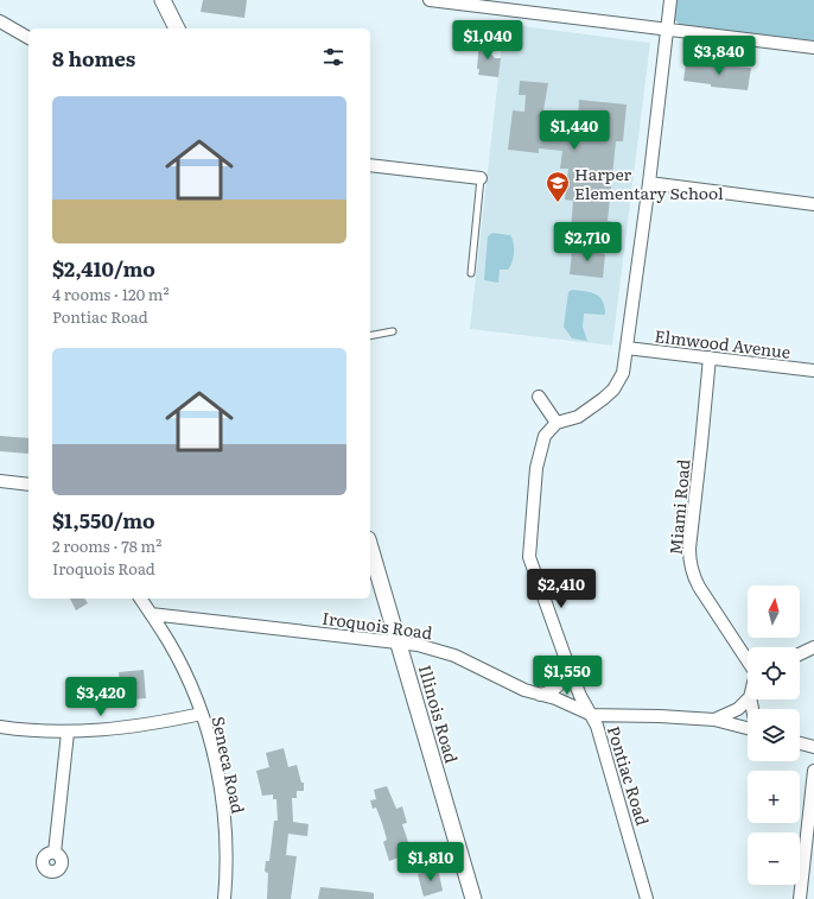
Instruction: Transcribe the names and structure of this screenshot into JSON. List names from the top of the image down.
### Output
{
  "streets": {
    "street": [
      "Elmwood Avenue",
      "Miami Road",
      "Iroquois Road",
      "Illinois Road",
      "Seneca Road",
      "Pontiac Road"
    ]
  },
  "crossings": [
    ["Elmwood Avenue", "Miami Road"],
    ["Iroquois Road", "Illinois Road"],
    ["Iroquois Road", "Seneca Road"],
    ["Iroquois Road", "Pontiac Road"]
  ],
  "places": {
    "school or university": ["Harper Elementary School"]
  },
  "north": "top",
  "page": {
    "price": [
      "$1,040",
      "$3,840",
      "$1,440",
      "$2,710",
      "$2,410",
      "$1,550",
      "$3,420",
      "$1,810"
    ],
    "heading": "8 homes",
    "list": [
      {
        "name": "$2,410/mo",
        "note": "4 rooms · 120 m² · Pontiac Road"
      },
      {
        "name": "$1,550/mo",
        "note": "2 rooms · 78 m² · Iroquois Road"
      }
    ],
    "map_buttons": ["+", "−"]
  }
}
